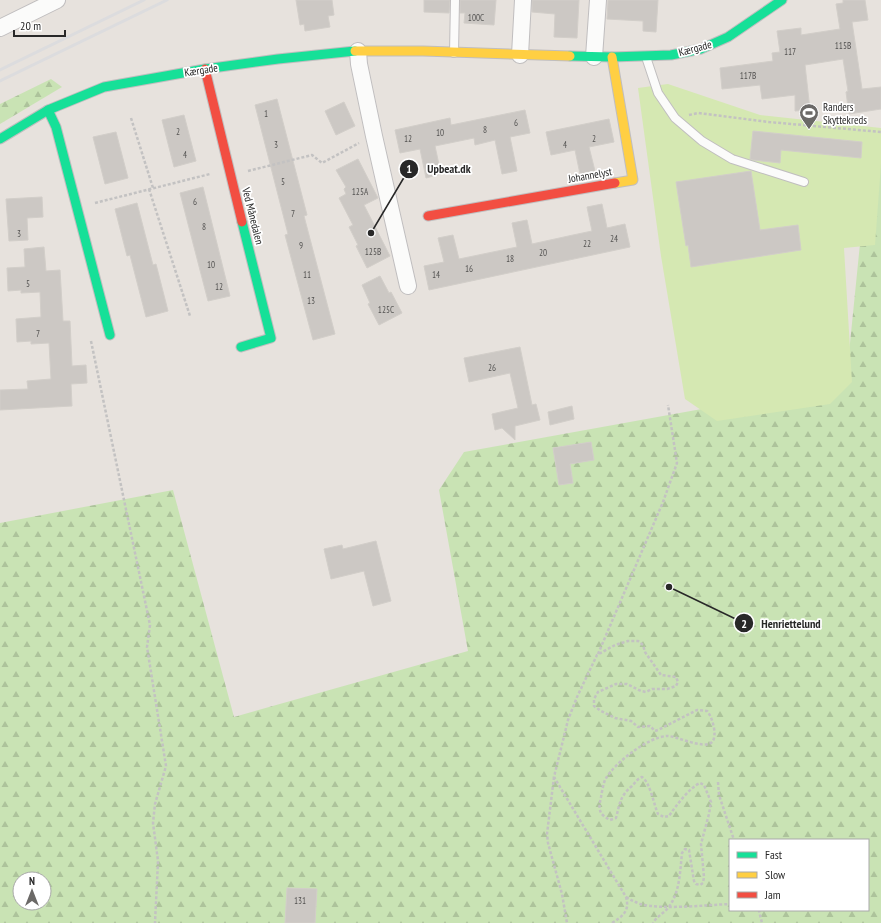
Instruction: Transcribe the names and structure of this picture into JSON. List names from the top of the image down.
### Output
{
  "streets": {
    "street": ["Kærgade", "Johannelyst", "Ved Månedalen"]
  },
  "crossings": [
    ["Kærgade", "Johannelyst"],
    ["Kærgade", "Ved Månedalen"]
  ],
  "places": {
    "sports": ["Randers Skyttekreds"],
    "other": ["Upbeat.dk", "Henriettelund"]
  },
  "house_numbers": [
    "100C",
    "115B",
    "117",
    "117B",
    "1",
    "6",
    "8",
    "2",
    "10",
    "12",
    "2",
    "3",
    "4",
    "4",
    "5",
    "125A",
    "6",
    "7",
    "8",
    "3",
    "24",
    "22",
    "9",
    "125B",
    "20",
    "18",
    "10",
    "16",
    "11",
    "14",
    "5",
    "12",
    "13",
    "125C",
    "7",
    "26",
    "131"
  ],
  "legend": ["Fast", "Slow", "Jam"],
  "scale_bar": "20 m",
  "north": "top"
}
